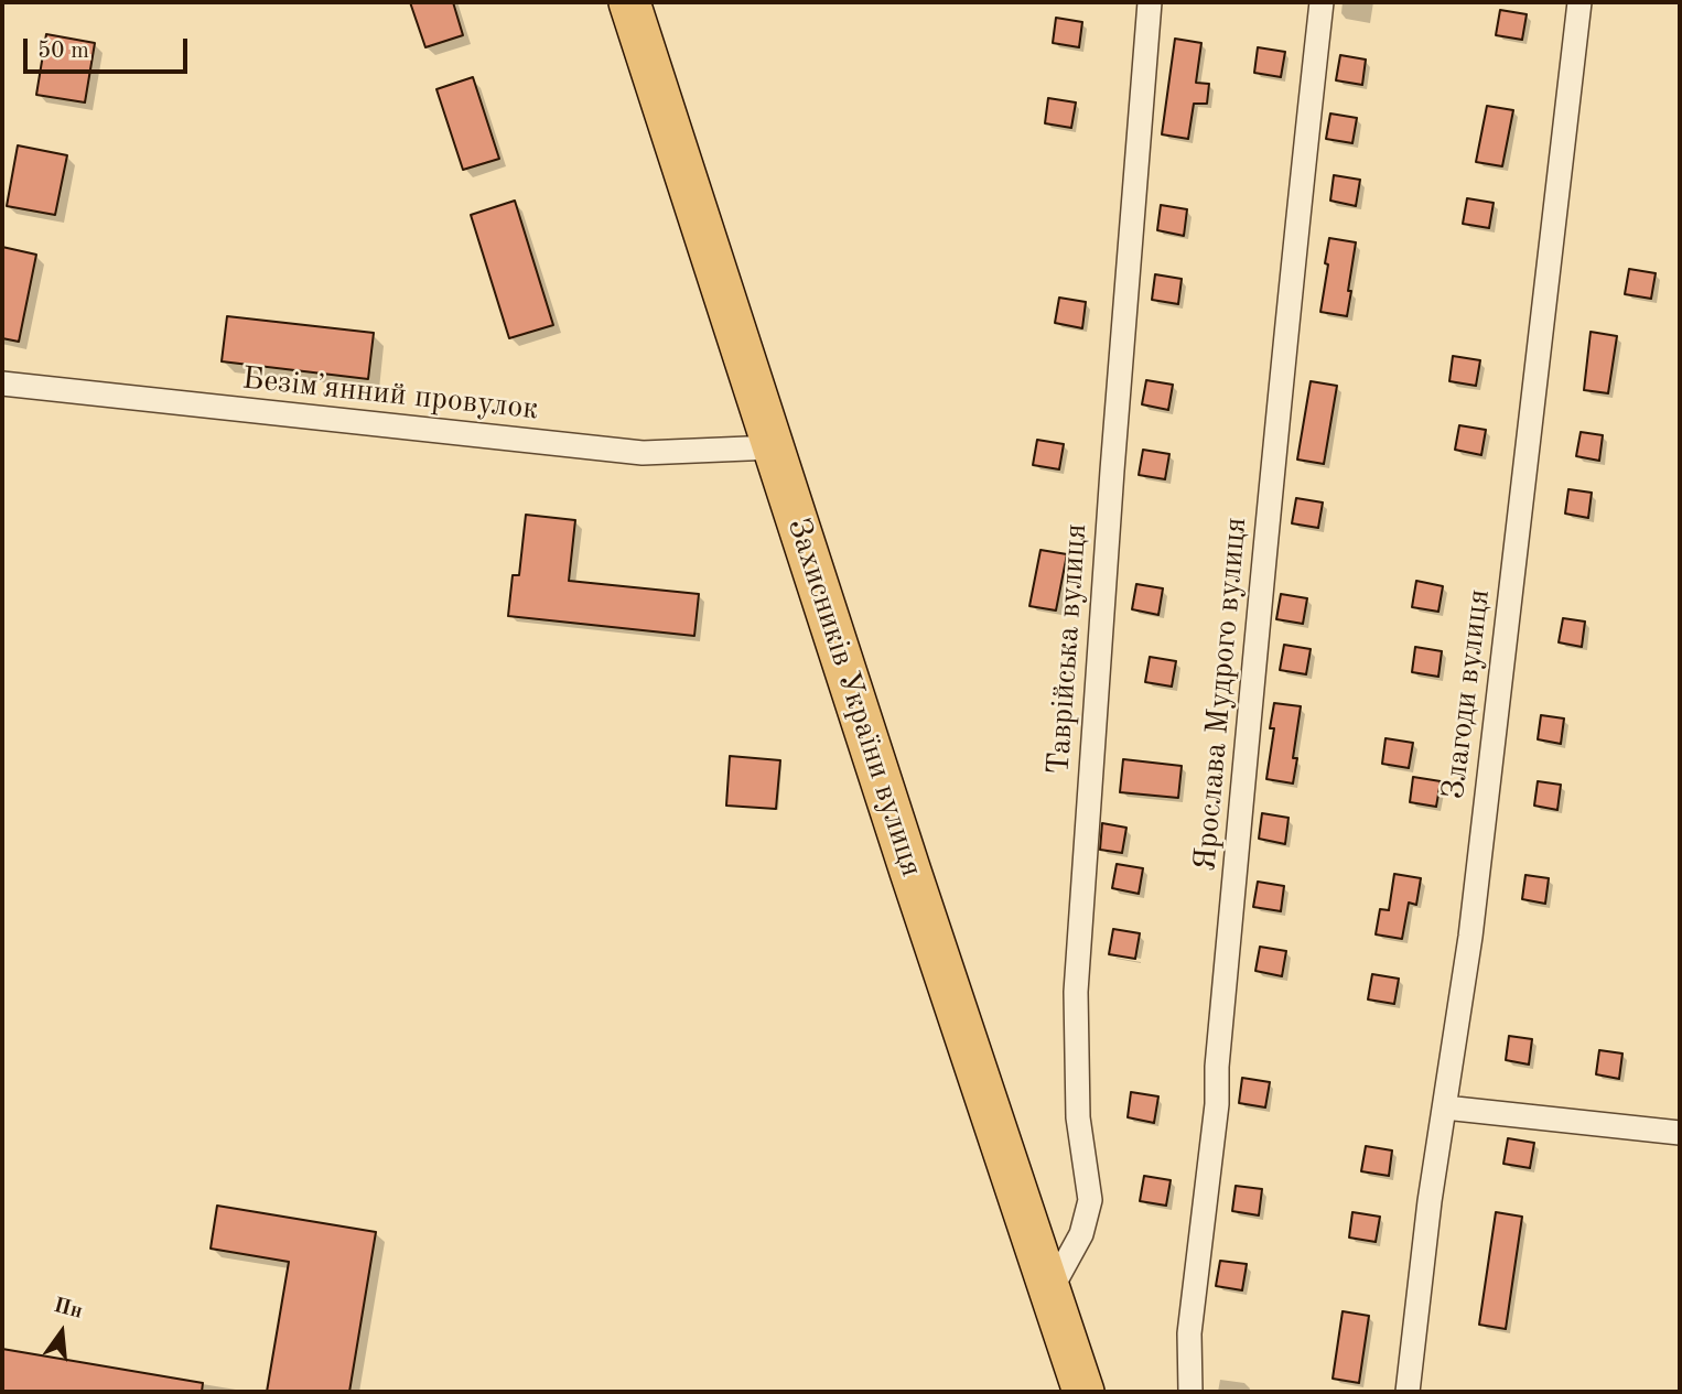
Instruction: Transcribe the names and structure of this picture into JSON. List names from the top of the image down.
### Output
{
  "streets": {
    "highway": ["Захисників України вулиця"],
    "street": [
      "Безімʼянний провулок",
      "Таврійська вулиця",
      "Ярослава Мудрого вулиця",
      "Злагоди вулиця"
    ]
  },
  "crossings": [
    ["Безімʼянний провулок", "Захисників України вулиця"],
    ["Таврійська вулиця", "Захисників України вулиця"]
  ],
  "scale_bar": "50 m",
  "north": "top"
}
